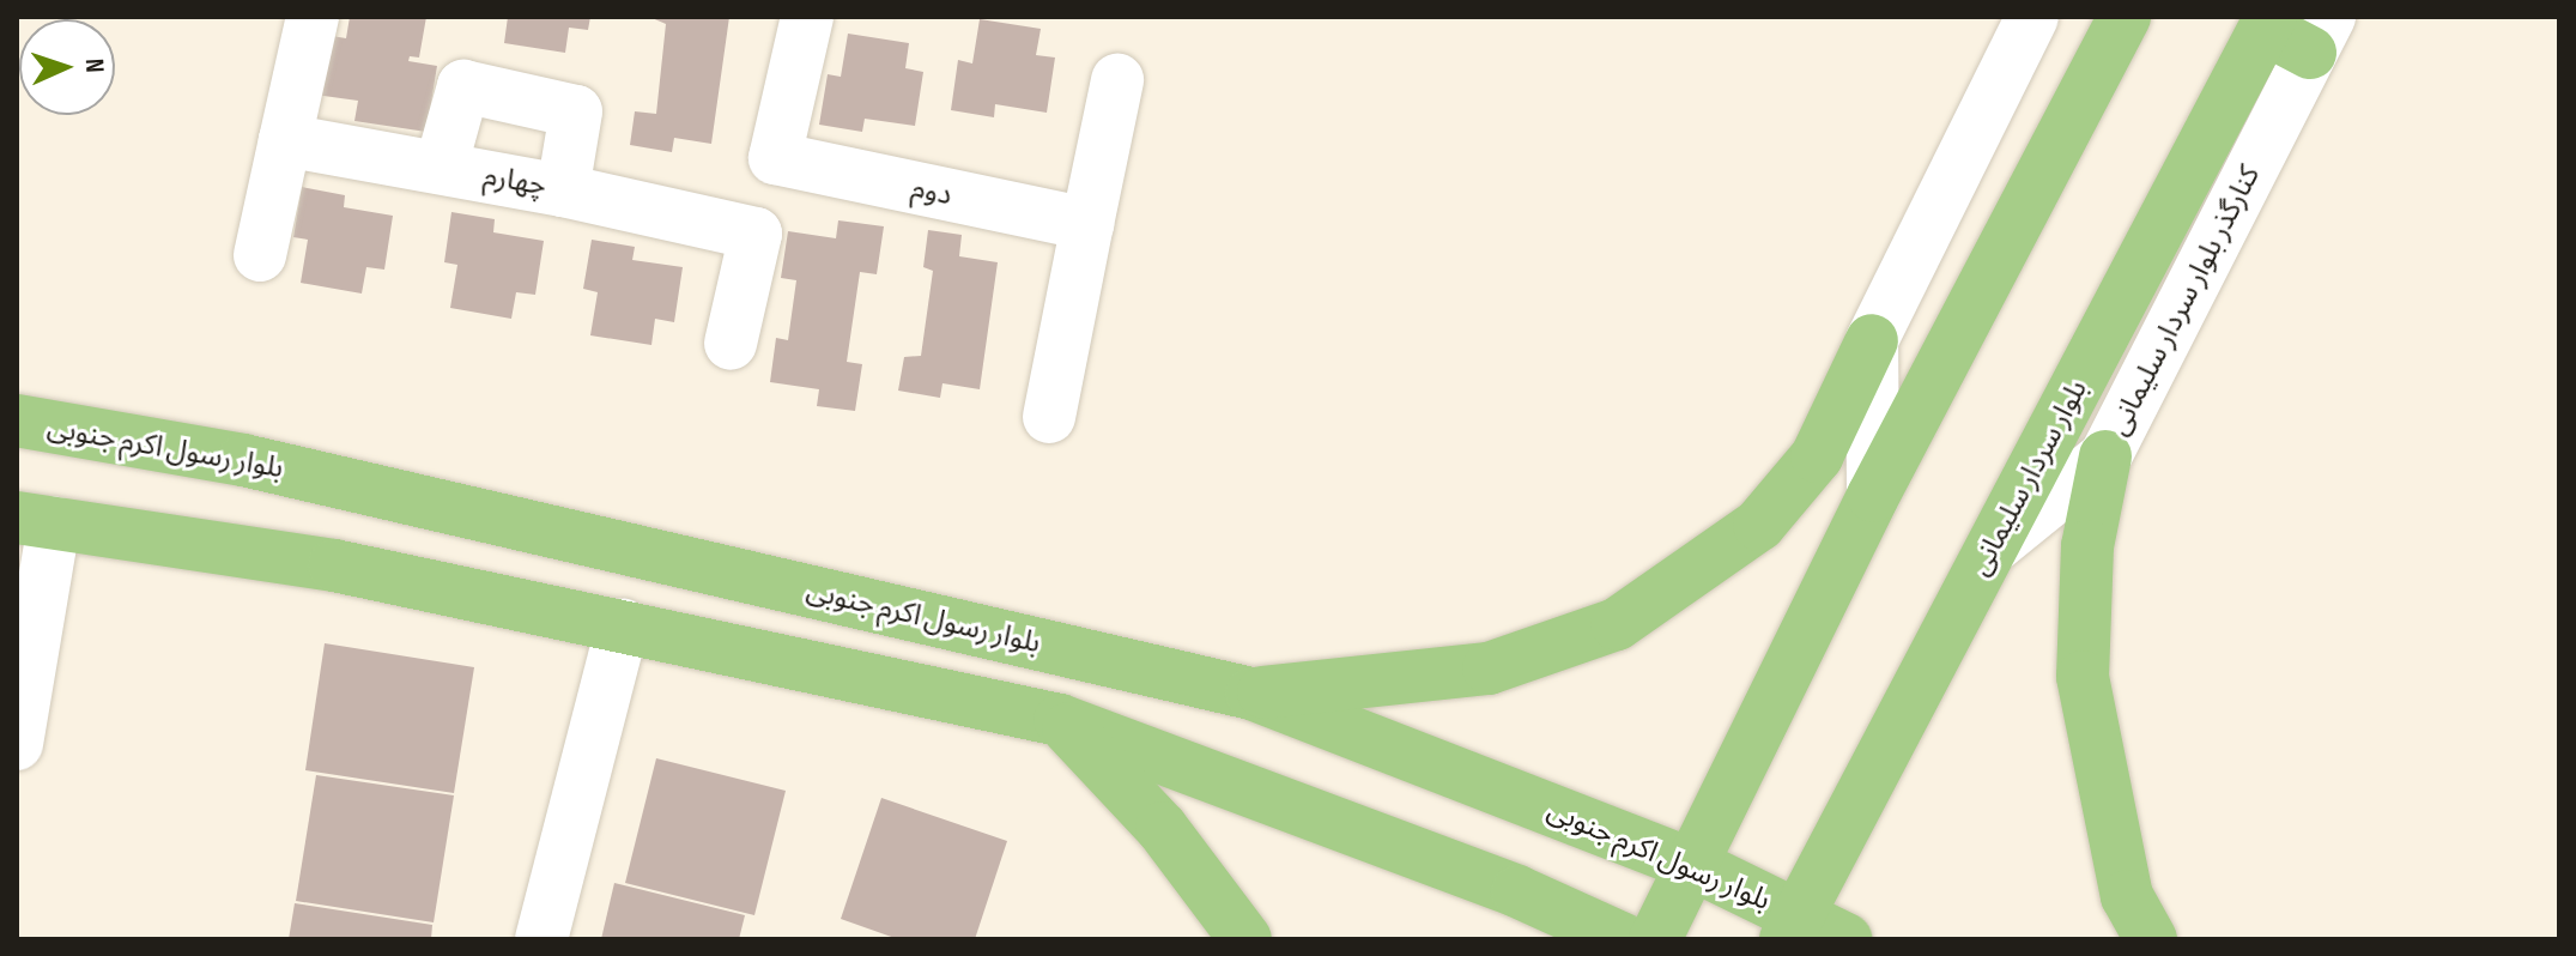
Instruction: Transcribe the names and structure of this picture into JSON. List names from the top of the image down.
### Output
{
  "streets": {
    "main road": ["بلوار رسول اکرم جنوبی", "بلوار سردار سلیمانی"],
    "street": ["چهارم", "دوم", "کنارگذر بلوار سردار سلیمانی"]
  },
  "crossings": [
    ["کنارگذر بلوار سردار سلیمانی", "بلوار سردار سلیمانی"],
    ["بلوار رسول اکرم جنوبی", "بلوار سردار سلیمانی"]
  ],
  "north": "right"
}
